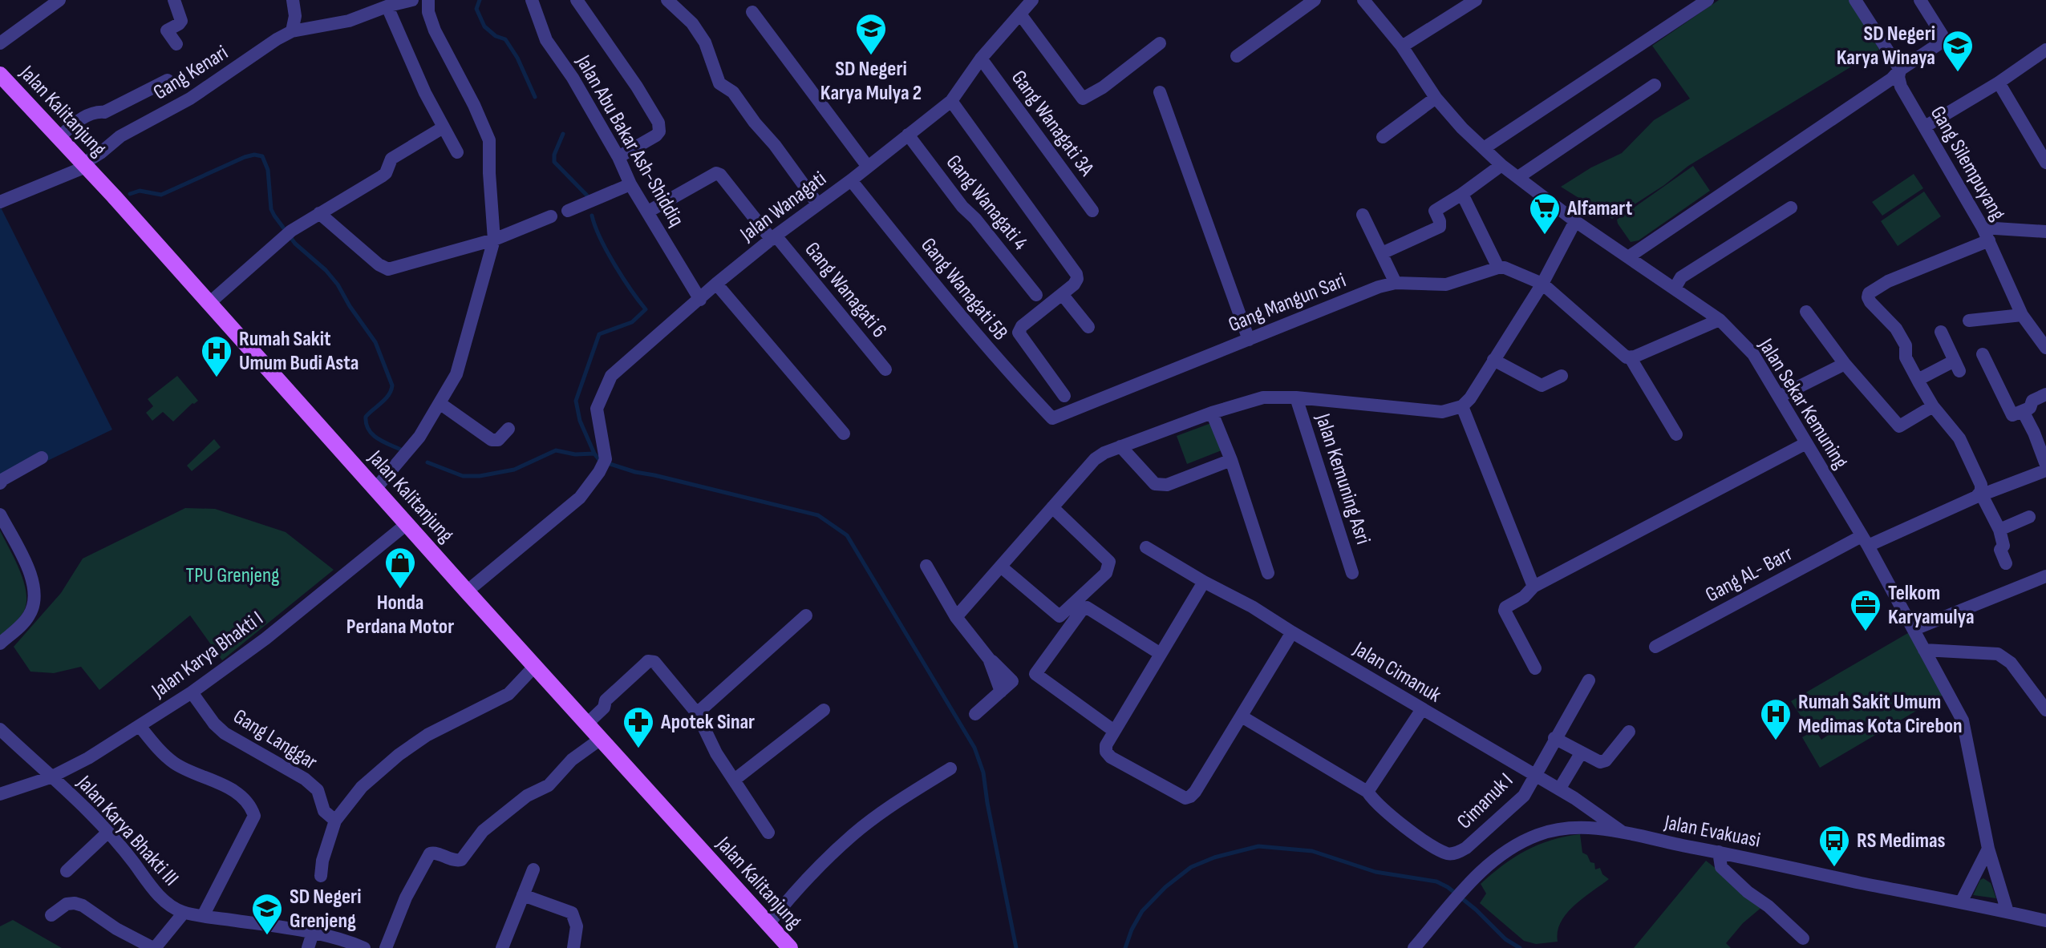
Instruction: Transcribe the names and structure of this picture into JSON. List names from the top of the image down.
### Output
{
  "streets": {
    "main road": ["Jalan Kalitanjung"],
    "street": [
      "Gang Kenari",
      "Gang Wanagati 3A",
      "Jalan Abu Bakar Ash-Shiddiq",
      "Gang Silempuyang",
      "Gang Wanagati 4",
      "Jalan Wanagati",
      "Gang Wanagati 5B",
      "Gang Wanagati 6",
      "Gang Mangun Sari",
      "Jalan Sekar Kemuning",
      "Jalan Kemuning Asri",
      "Gang AL- Barr",
      "Jalan Karya Bhakti I",
      "Jalan Cimanuk",
      "Gang Langgar",
      "Cimanuk I",
      "Jalan Karya Bhakti III",
      "Jalan Evakuasi"
    ]
  },
  "crossings": [
    ["Gang Kenari", "Jalan Kalitanjung"],
    ["Jalan Kalitanjung", "Jalan Wanagati"],
    ["Jalan Kalitanjung", "Jalan Karya Bhakti I"],
    ["Gang Wanagati 3A", "Jalan Wanagati"],
    ["Jalan Abu Bakar Ash-Shiddiq", "Jalan Wanagati"],
    ["Jalan Abu Bakar Ash-Shiddiq", "Gang Wanagati 6"],
    ["Gang Wanagati 4", "Jalan Wanagati"],
    ["Jalan Wanagati", "Gang Wanagati 5B"],
    ["Jalan Wanagati", "Gang Wanagati 6"],
    ["Gang Wanagati 5B", "Gang Mangun Sari"],
    ["Jalan Sekar Kemuning", "Gang AL- Barr"],
    ["Jalan Sekar Kemuning", "Jalan Evakuasi"],
    ["Jalan Karya Bhakti I", "Gang Langgar"],
    ["Jalan Karya Bhakti I", "Jalan Karya Bhakti III"],
    ["Jalan Cimanuk", "Cimanuk I"],
    ["Jalan Cimanuk", "Jalan Evakuasi"]
  ],
  "parks": ["TPU Grenjeng"],
  "places": {
    "school or university": ["SD Negeri Karya Mulya 2", "SD Negeri Karya Winaya", "SD Negeri Grenjeng"],
    "supermarket": ["Alfamart"],
    "hospital": ["Rumah Sakit Umum Budi Asta", "Rumah Sakit Umum Medimas Kota Cirebon"],
    "shop": ["Honda Perdana Motor"],
    "office": ["Telkom Karyamulya"],
    "pharmacy": ["Apotek Sinar"],
    "bus stop": ["RS Medimas"]
  }
}
